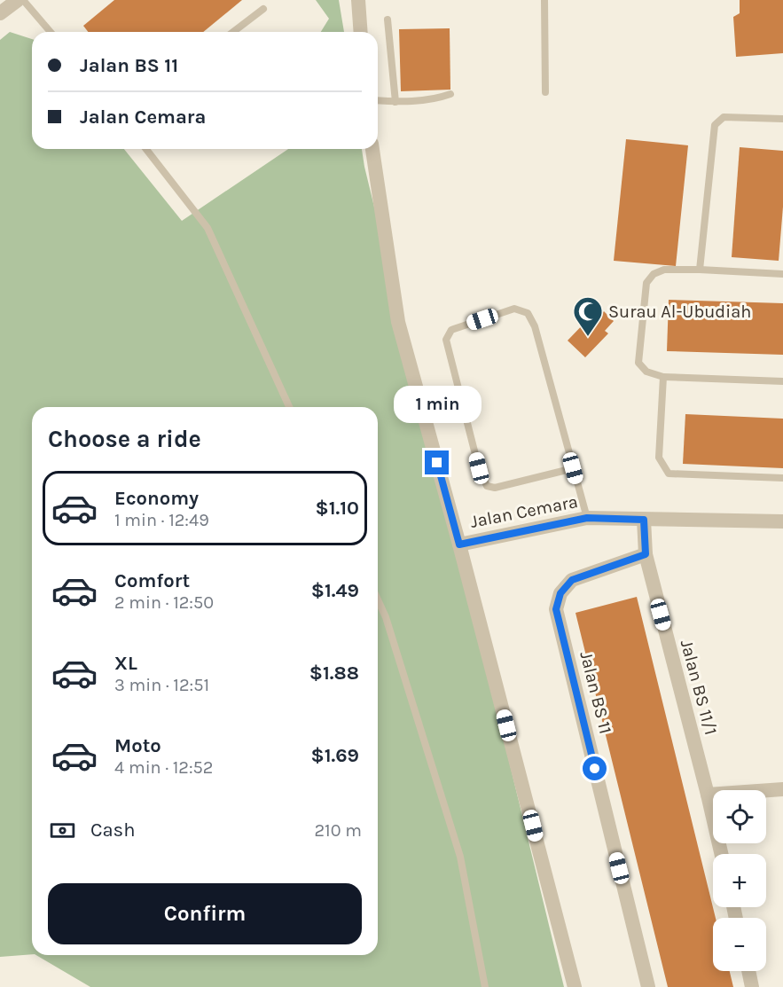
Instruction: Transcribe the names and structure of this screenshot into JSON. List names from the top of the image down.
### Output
{
  "streets": {
    "street": ["Jalan Cemara", "Jalan BS 11/1", "Jalan BS 11"]
  },
  "crossings": [
    ["Jalan Cemara", "Jalan BS 11/1"],
    ["Jalan BS 11/1", "Jalan BS 11"]
  ],
  "places": {
    "mosque": ["Surau Al-Ubudiah"]
  },
  "page": {
    "banner": ["Jalan BS 11", "Jalan Cemara"],
    "bubble": "1 min",
    "heading": "Choose a ride",
    "list": [
      {
        "name": "Economy",
        "note": "1 min · 12:49",
        "value": "$1.10"
      },
      {
        "name": "Comfort",
        "note": "2 min · 12:50",
        "value": "$1.49"
      },
      {
        "name": "XL",
        "note": "3 min · 12:51",
        "value": "$1.88"
      },
      {
        "name": "Moto",
        "note": "4 min · 12:52",
        "value": "$1.69"
      }
    ],
    "map_buttons": ["+", "−"],
    "pay": ["Cash", "210 m"],
    "buttons": "Confirm"
  }
}
